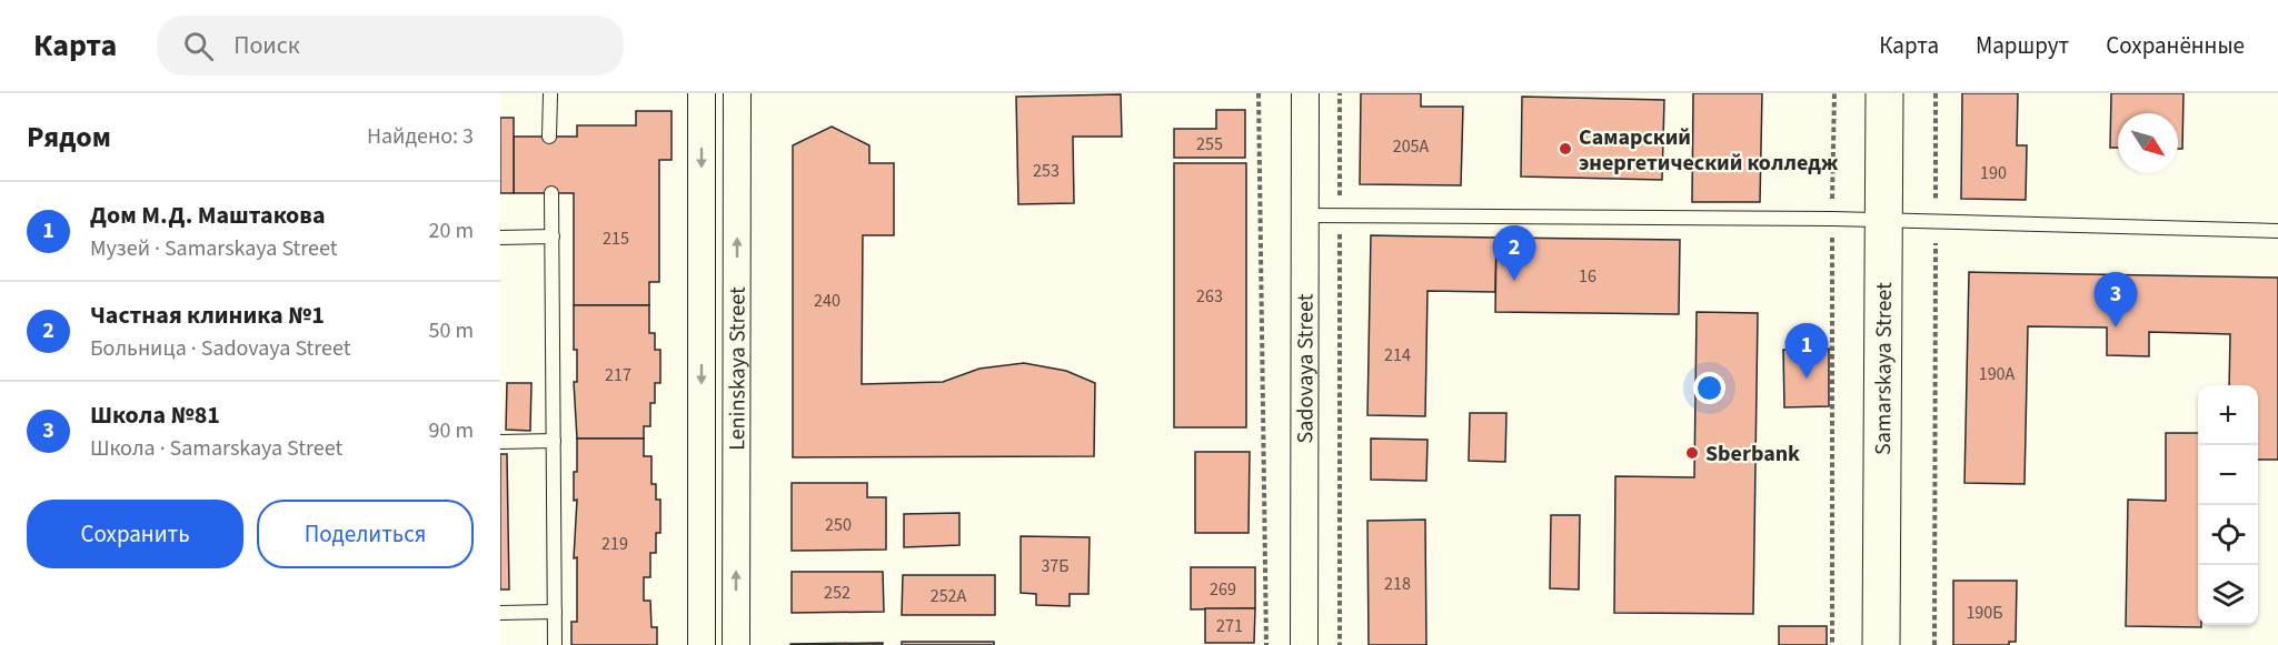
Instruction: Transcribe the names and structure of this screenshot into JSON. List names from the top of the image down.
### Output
{
  "streets": {
    "main road": ["Samarskaya Street"],
    "street": ["Leninskaya Street", "Sadovaya Street"]
  },
  "places": ["Самарский энергетический колледж", "Sberbank"],
  "house_numbers": [
    "255",
    "205А",
    "253",
    "190",
    "215",
    "16",
    "263",
    "240",
    "214",
    "190А",
    "217",
    "250",
    "219",
    "37Б",
    "218",
    "269",
    "252",
    "252А",
    "190Б",
    "271"
  ],
  "north": "bottom right",
  "page": {
    "header": "Карта",
    "search": "Поиск",
    "nav": ["Карта", "Маршрут", "Сохранённые"],
    "heading": ["Рядом", "Найдено: 3"],
    "list": [
      {
        "mark": "1",
        "name": "Дом М.Д. Маштакова",
        "note": "Музей · Samarskaya Street",
        "value": "20 m"
      },
      {
        "mark": "2",
        "name": "Частная клиника №1",
        "note": "Больница · Sadovaya Street",
        "value": "50 m"
      },
      {
        "mark": "3",
        "name": "Школа №81",
        "note": "Школа · Samarskaya Street",
        "value": "90 m"
      }
    ],
    "pins": ["2", "3", "1"],
    "map_buttons": ["+", "−"],
    "buttons": ["Сохранить", "Поделиться"]
  }
}
